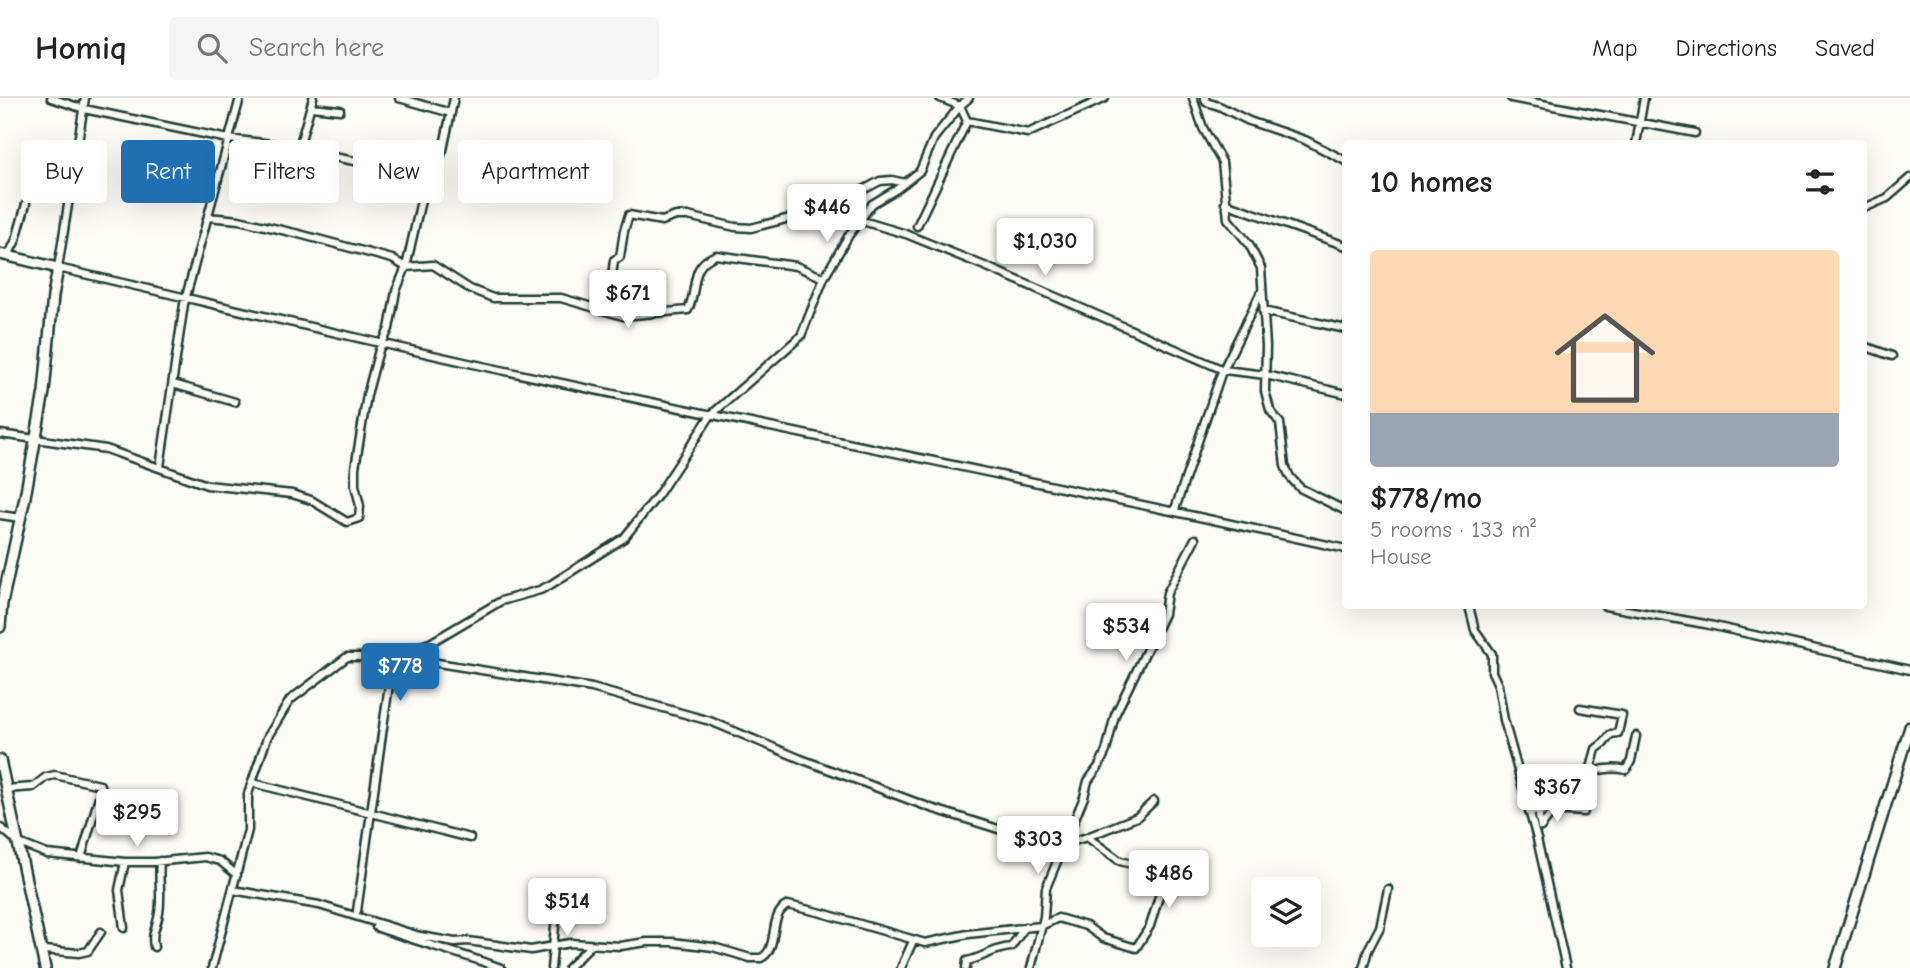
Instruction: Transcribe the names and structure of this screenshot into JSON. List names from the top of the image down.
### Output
{
  "page": {
    "header": "Homiq",
    "search": "Search here",
    "nav": ["Map", "Directions", "Saved"],
    "chip": [
      "Buy",
      "Rent",
      "Filters",
      "New",
      "Apartment"
    ],
    "heading": "10 homes",
    "price": [
      "$446",
      "$1,030",
      "$671",
      "$534",
      "$778",
      "$367",
      "$295",
      "$303",
      "$486",
      "$514"
    ],
    "list": [
      {
        "name": "$778/mo",
        "note": "5 rooms · 133 m² · House"
      }
    ]
  }
}
